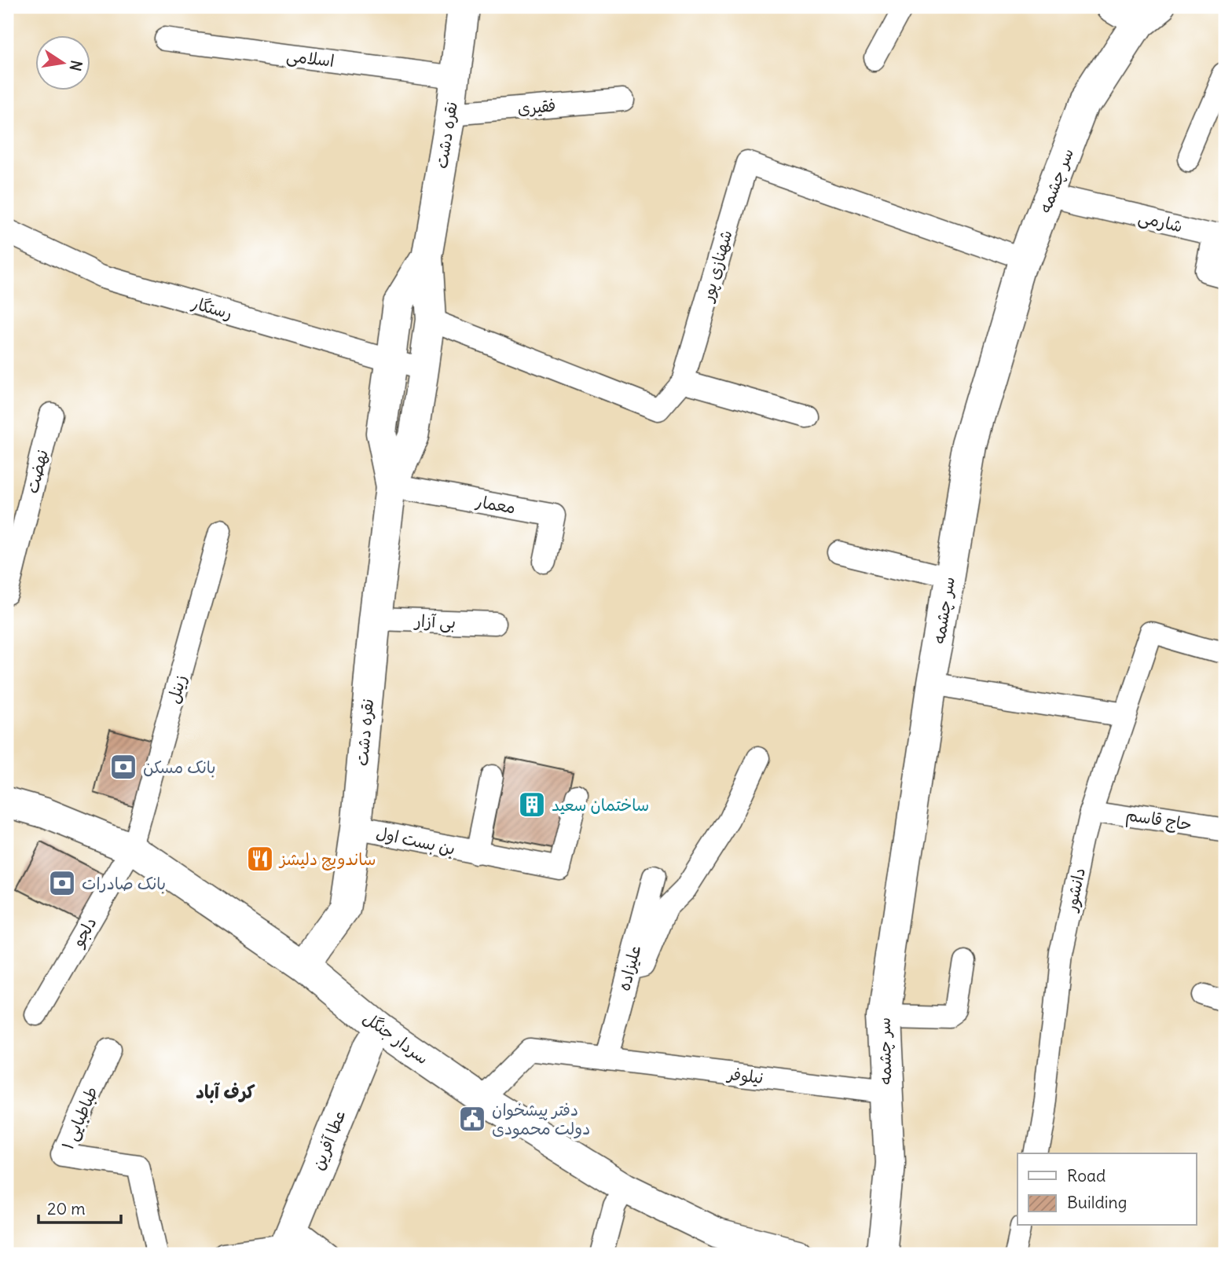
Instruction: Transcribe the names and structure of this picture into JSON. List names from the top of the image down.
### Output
{
  "streets": {
    "street": [
      "اسلامی",
      "فقیری",
      "نقره دشت",
      "سر چشمه",
      "شارمی",
      "شهنازی پور",
      "رستگار",
      "نهضت",
      "معمار",
      "بی آزار",
      "زینل",
      "حاج قاسم",
      "بن بست اول",
      "دانشور",
      "دلجو",
      "علیزاده",
      "سردار جنگل",
      "نیلوفر",
      "طباطبایی ۱",
      "عطا آفرین"
    ]
  },
  "crossings": [
    ["اسلامی", "نقره دشت"],
    ["فقیری", "نقره دشت"],
    ["نقره دشت", "شهنازی پور"],
    ["نقره دشت", "رستگار"],
    ["نقره دشت", "معمار"],
    ["نقره دشت", "بی آزار"],
    ["نقره دشت", "بن بست اول"],
    ["نقره دشت", "سردار جنگل"],
    ["سر چشمه", "شارمی"],
    ["سر چشمه", "شهنازی پور"],
    ["سر چشمه", "نیلوفر"],
    ["زینل", "دلجو"],
    ["زینل", "سردار جنگل"],
    ["حاج قاسم", "دانشور"],
    ["دلجو", "سردار جنگل"],
    ["علیزاده", "نیلوفر"],
    ["سردار جنگل", "نیلوفر"],
    ["سردار جنگل", "عطا آفرین"]
  ],
  "districts": ["کرف آباد"],
  "places": {
    "bank": ["بانک مسکن", "بانک صادرات"],
    "building": ["ساختمان سعید"],
    "restaurant": ["ساندویچ دلیشز"],
    "public building": ["دفتر پیشخوان دولت محمودی"]
  },
  "legend": ["Road", "Building"],
  "scale_bar": "20 m",
  "north": "right"
}
